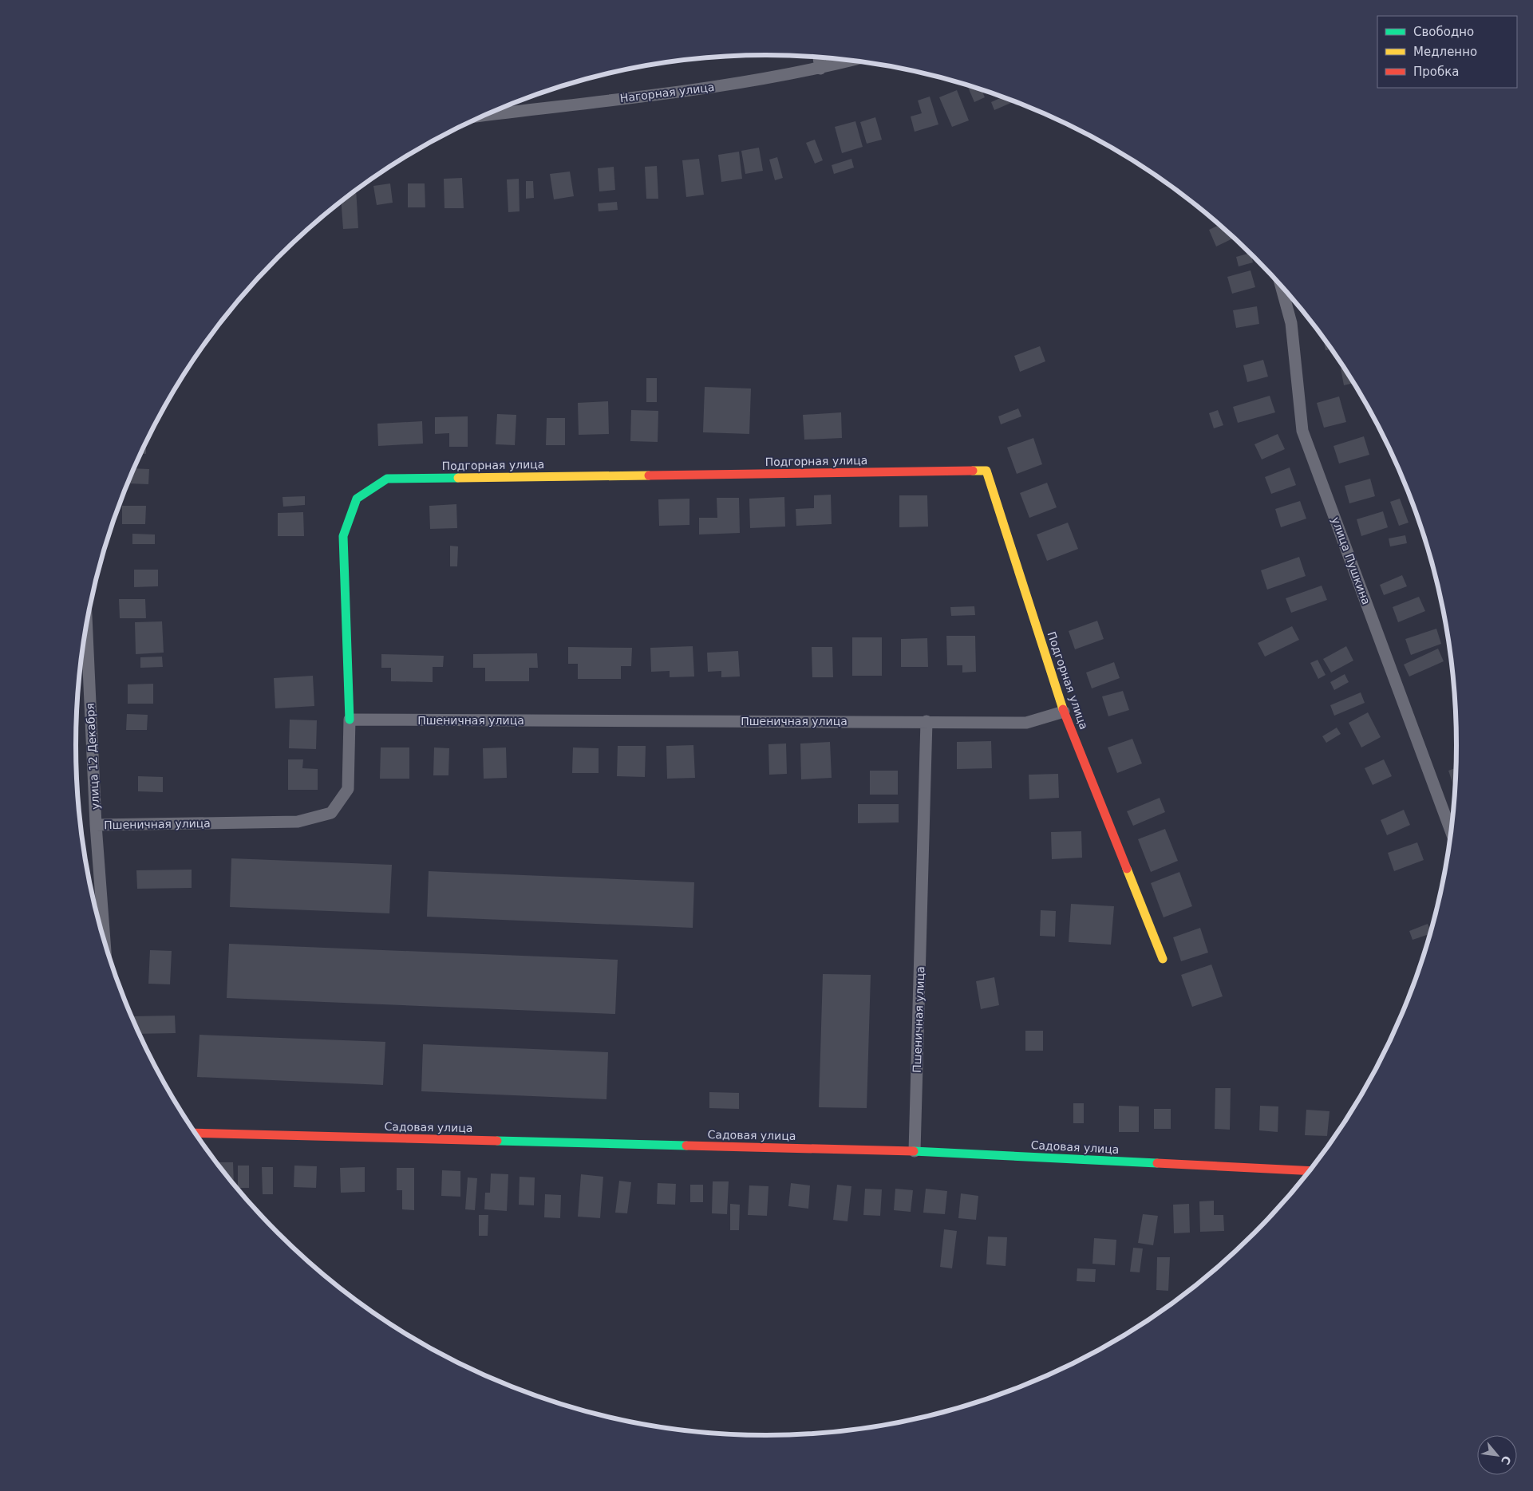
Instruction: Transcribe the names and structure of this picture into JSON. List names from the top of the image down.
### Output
{
  "streets": {
    "street": [
      "Нагорная улица",
      "Подгорная улица",
      "улица Пушкина",
      "Пшеничная улица",
      "улица 12 Декабря",
      "Садовая улица"
    ]
  },
  "crossings": [
    ["Подгорная улица", "Пшеничная улица"],
    ["Пшеничная улица", "улица 12 Декабря"],
    ["Пшеничная улица", "Садовая улица"]
  ],
  "legend": ["Свободно", "Медленно", "Пробка"],
  "north": "bottom right"
}
